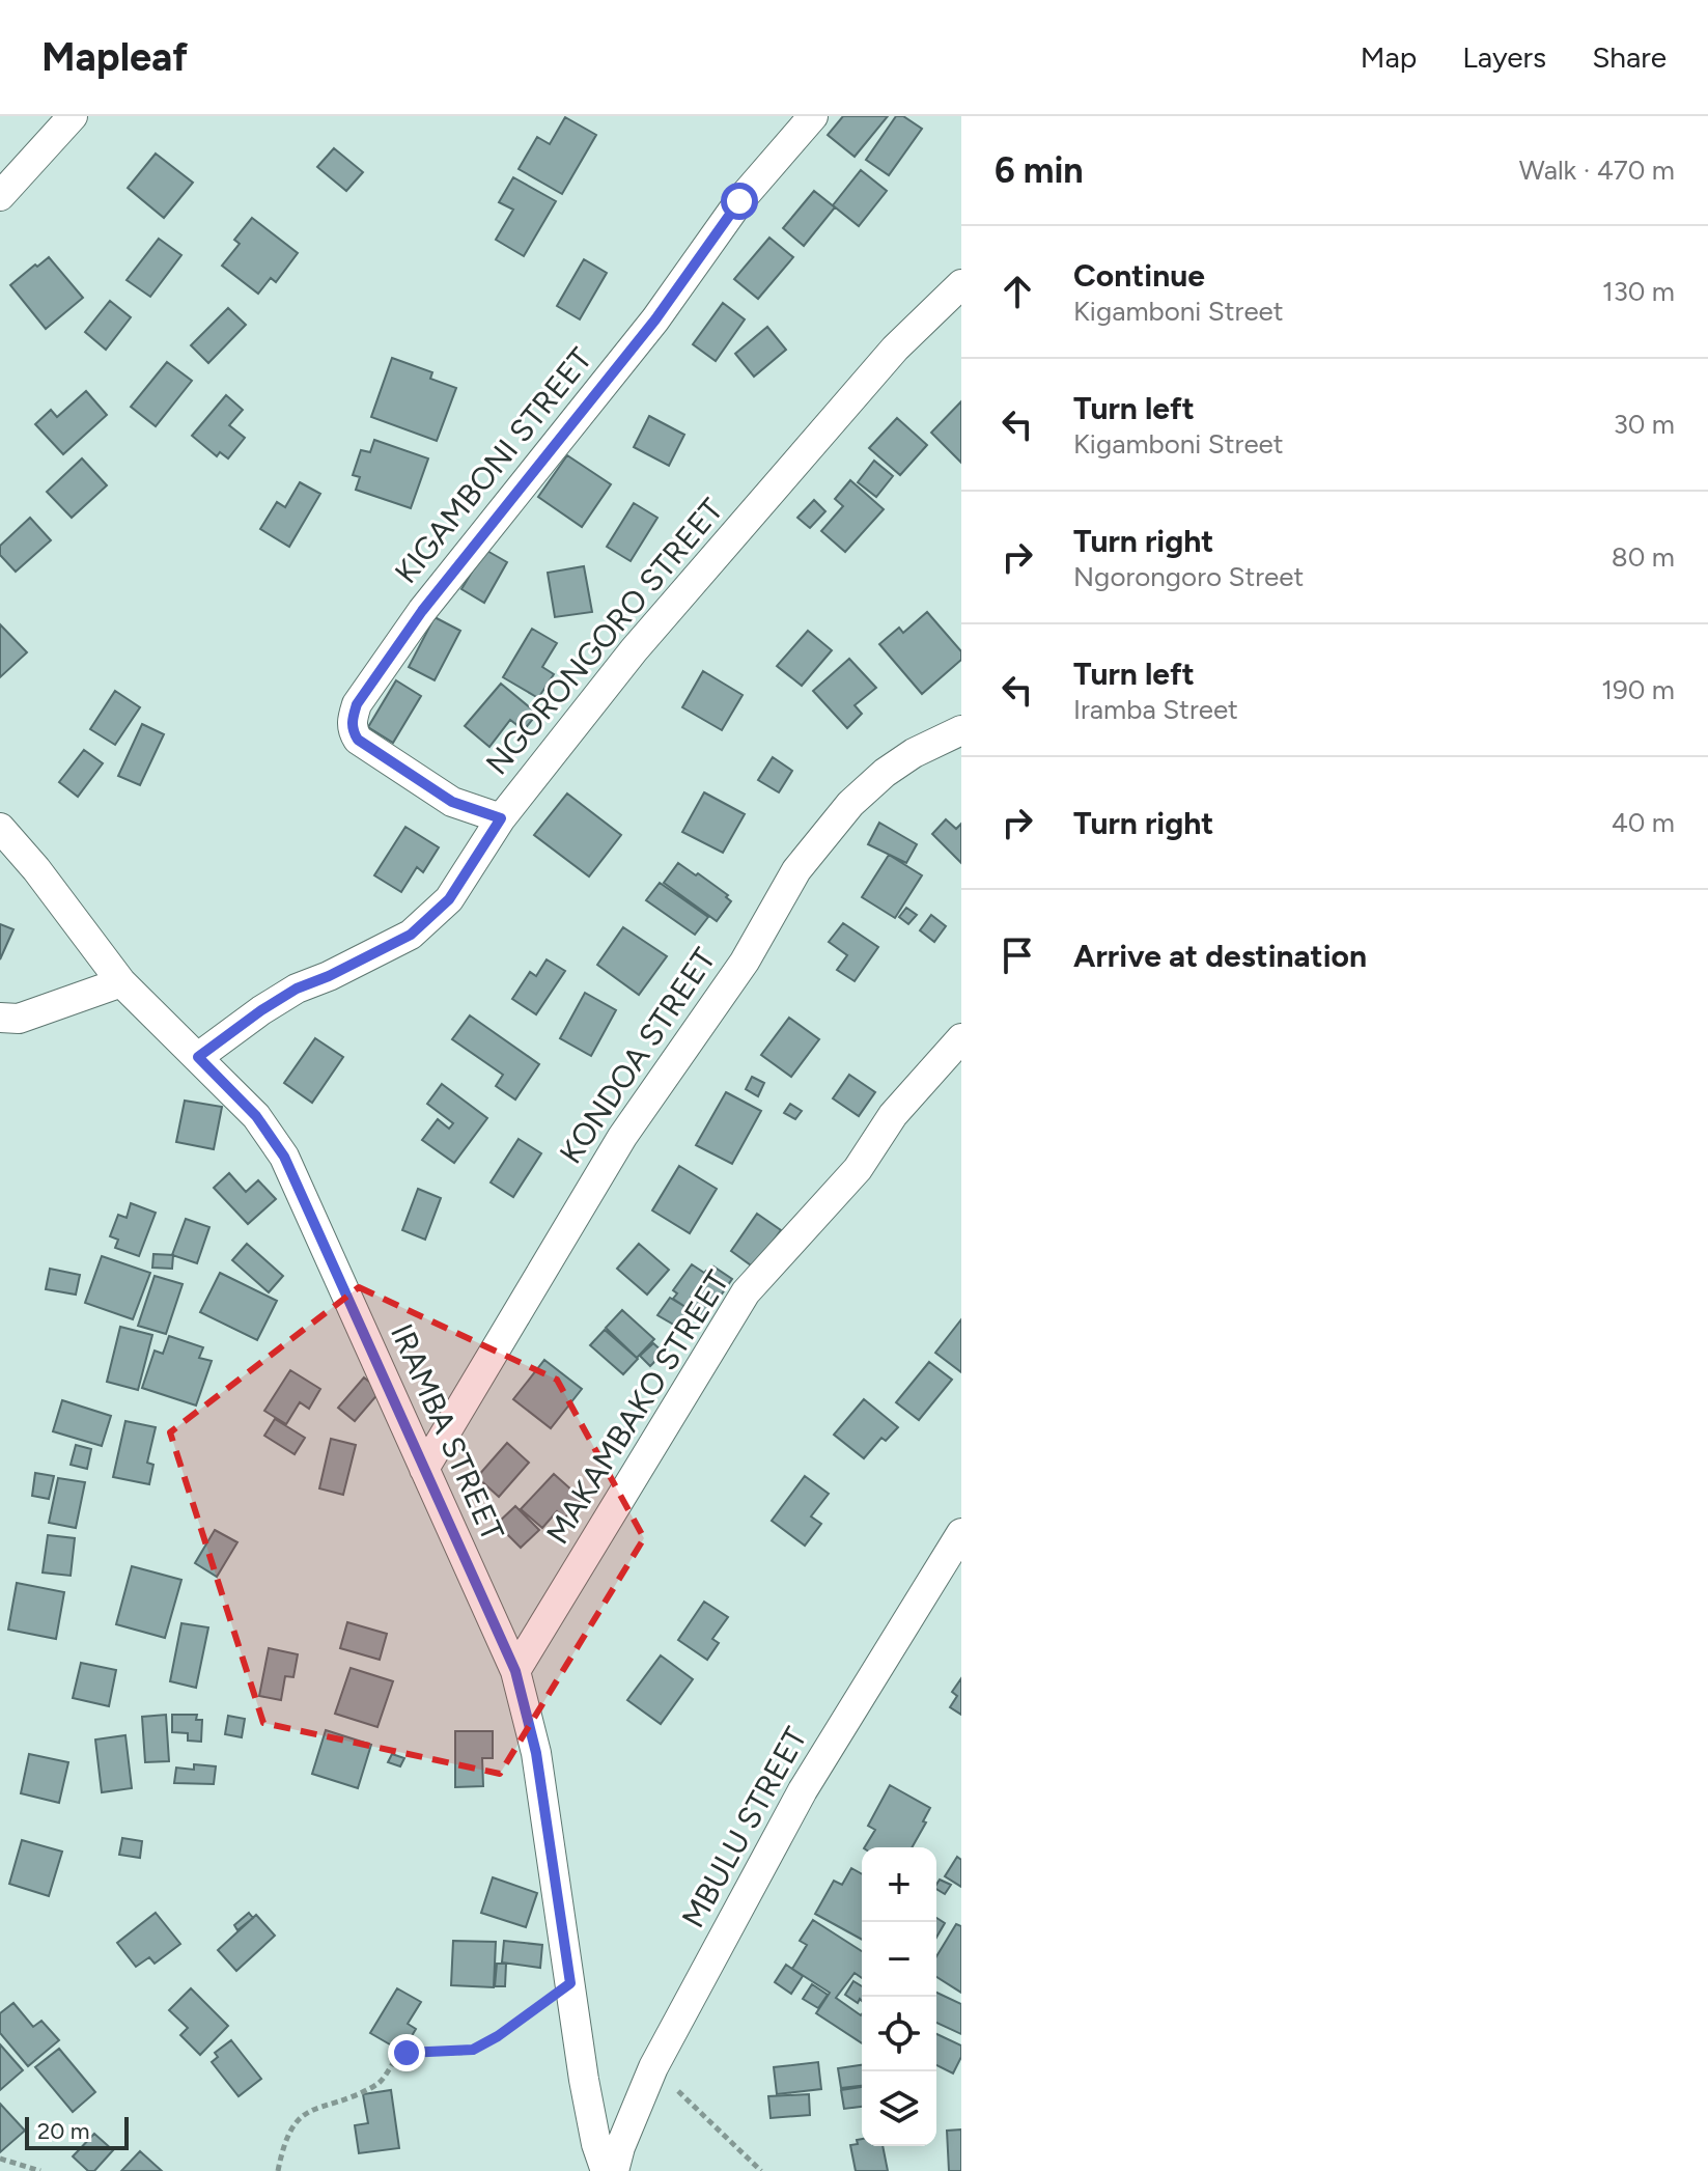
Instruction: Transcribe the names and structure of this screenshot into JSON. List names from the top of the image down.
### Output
{
  "streets": {
    "street": [
      "KIGAMBONI STREET",
      "NGORONGORO STREET",
      "KONDOA STREET",
      "MAKAMBAKO STREET",
      "IRAMBA STREET",
      "MBULU STREET"
    ]
  },
  "crossings": [
    ["KIGAMBONI STREET", "NGORONGORO STREET"],
    ["NGORONGORO STREET", "IRAMBA STREET"],
    ["KONDOA STREET", "IRAMBA STREET"],
    ["MAKAMBAKO STREET", "IRAMBA STREET"]
  ],
  "scale_bar": "20 m",
  "page": {
    "header": "Mapleaf",
    "nav": ["Map", "Layers", "Share"],
    "heading": ["6 min", "Walk · 470 m"],
    "list": [
      ["Continue", "Kigamboni Street", "130 m"],
      ["Turn left", "Kigamboni Street", "30 m"],
      ["Turn right", "Ngorongoro Street", "80 m"],
      ["Turn left", "Iramba Street", "190 m"],
      ["Turn right", "40 m"],
      "Arrive at destination"
    ],
    "map_buttons": ["+", "−"],
    "scale": "20 m"
  }
}
